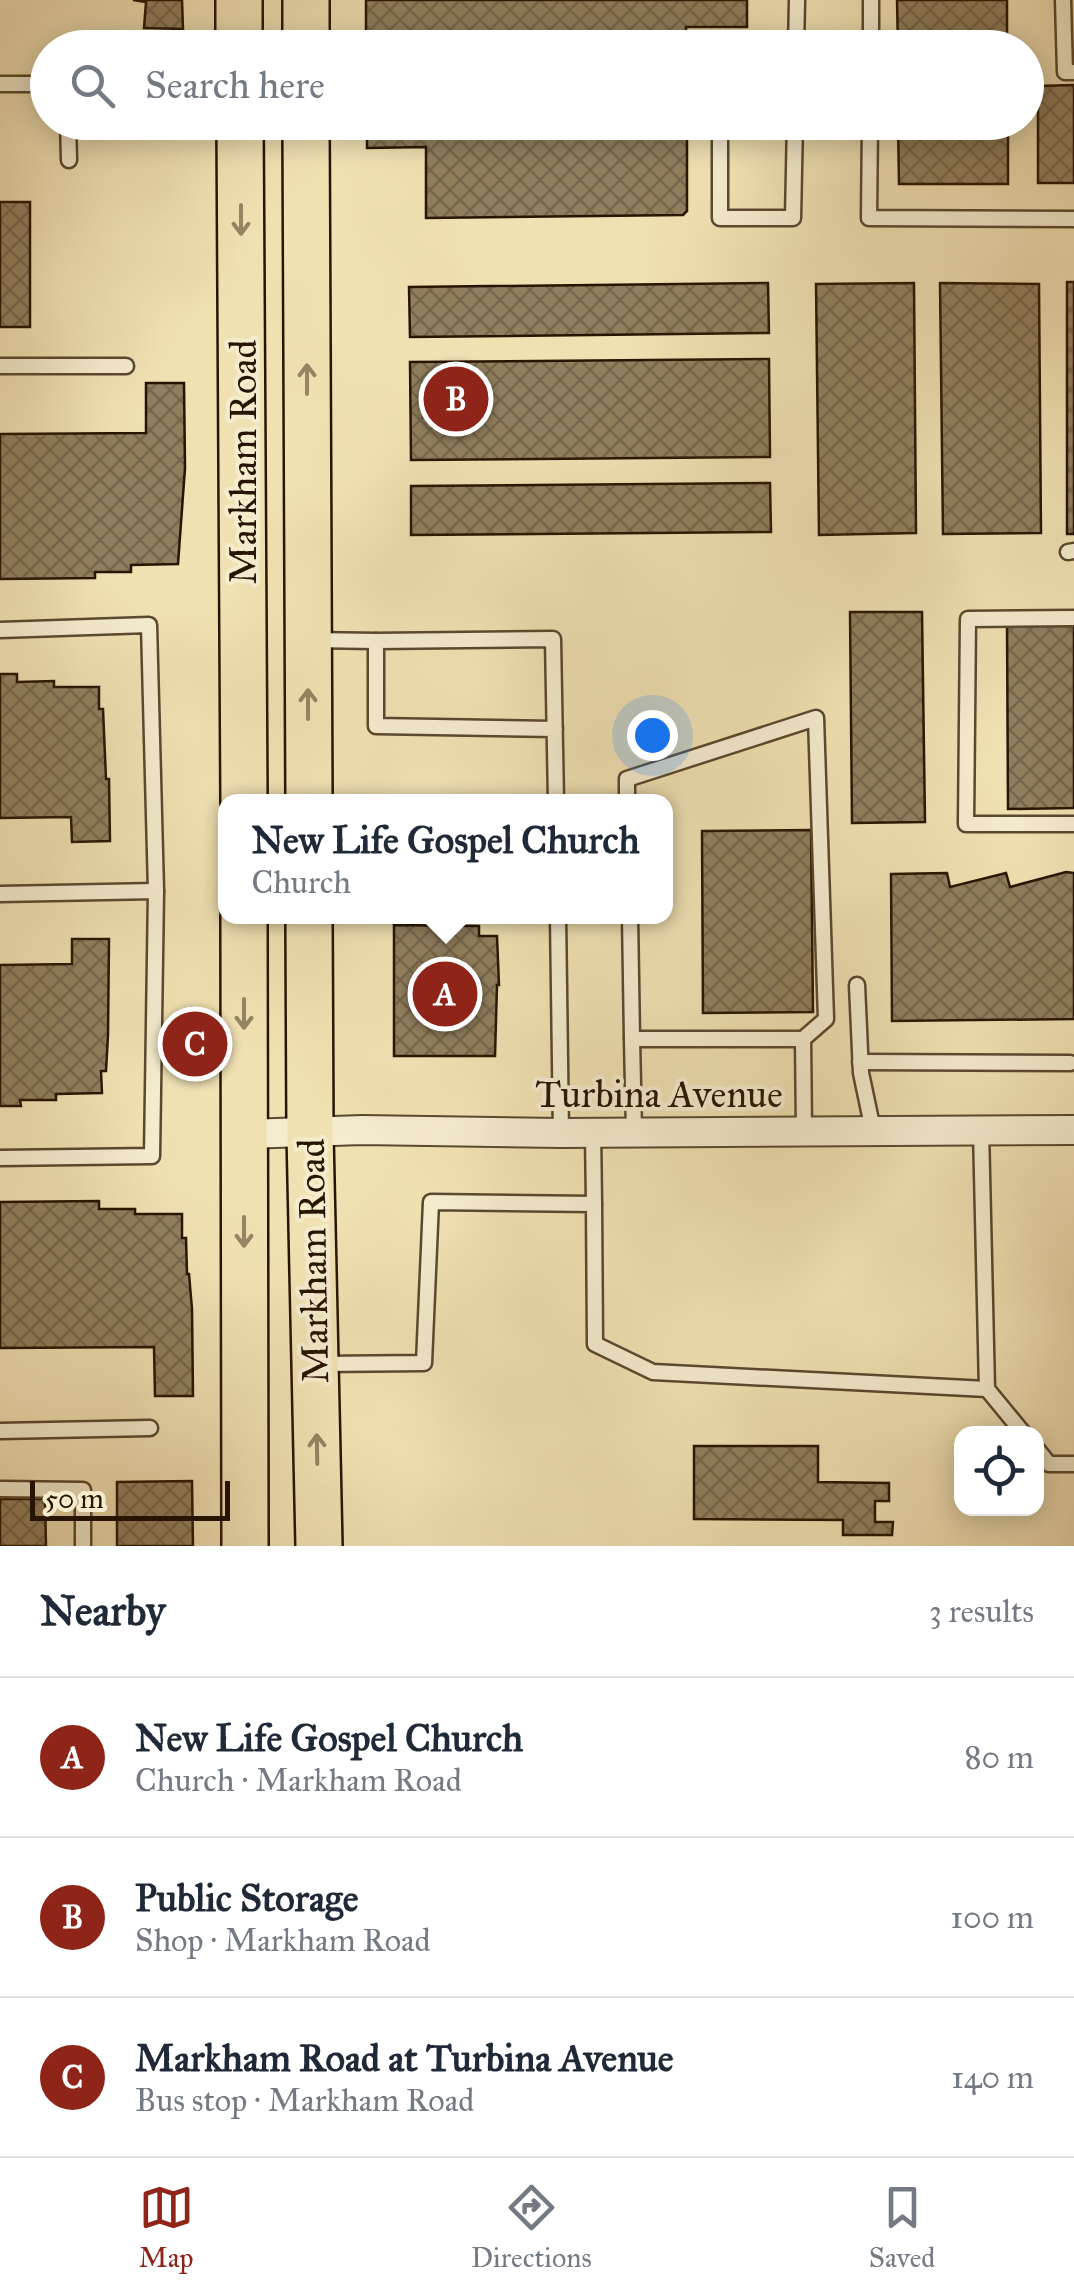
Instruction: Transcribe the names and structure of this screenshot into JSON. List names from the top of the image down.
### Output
{
  "streets": {
    "main road": ["Markham Road"],
    "street": ["Turbina Avenue"]
  },
  "crossings": [
    ["Markham Road", "Turbina Avenue"]
  ],
  "scale_bar": "50 m",
  "page": {
    "search": "Search here",
    "pins": ["B", "A", "C"],
    "popup": ["New Life Gospel Church", "Church"],
    "scale": "50 m",
    "heading": ["Nearby", "3 results"],
    "list": [
      {
        "mark": "A",
        "name": "New Life Gospel Church",
        "note": "Church · Markham Road",
        "value": "80 m"
      },
      {
        "mark": "B",
        "name": "Public Storage",
        "note": "Shop · Markham Road",
        "value": "100 m"
      },
      {
        "mark": "C",
        "name": "Markham Road at Turbina Avenue",
        "note": "Bus stop · Markham Road",
        "value": "140 m"
      }
    ],
    "nav": ["Map", "Directions", "Saved"]
  }
}
